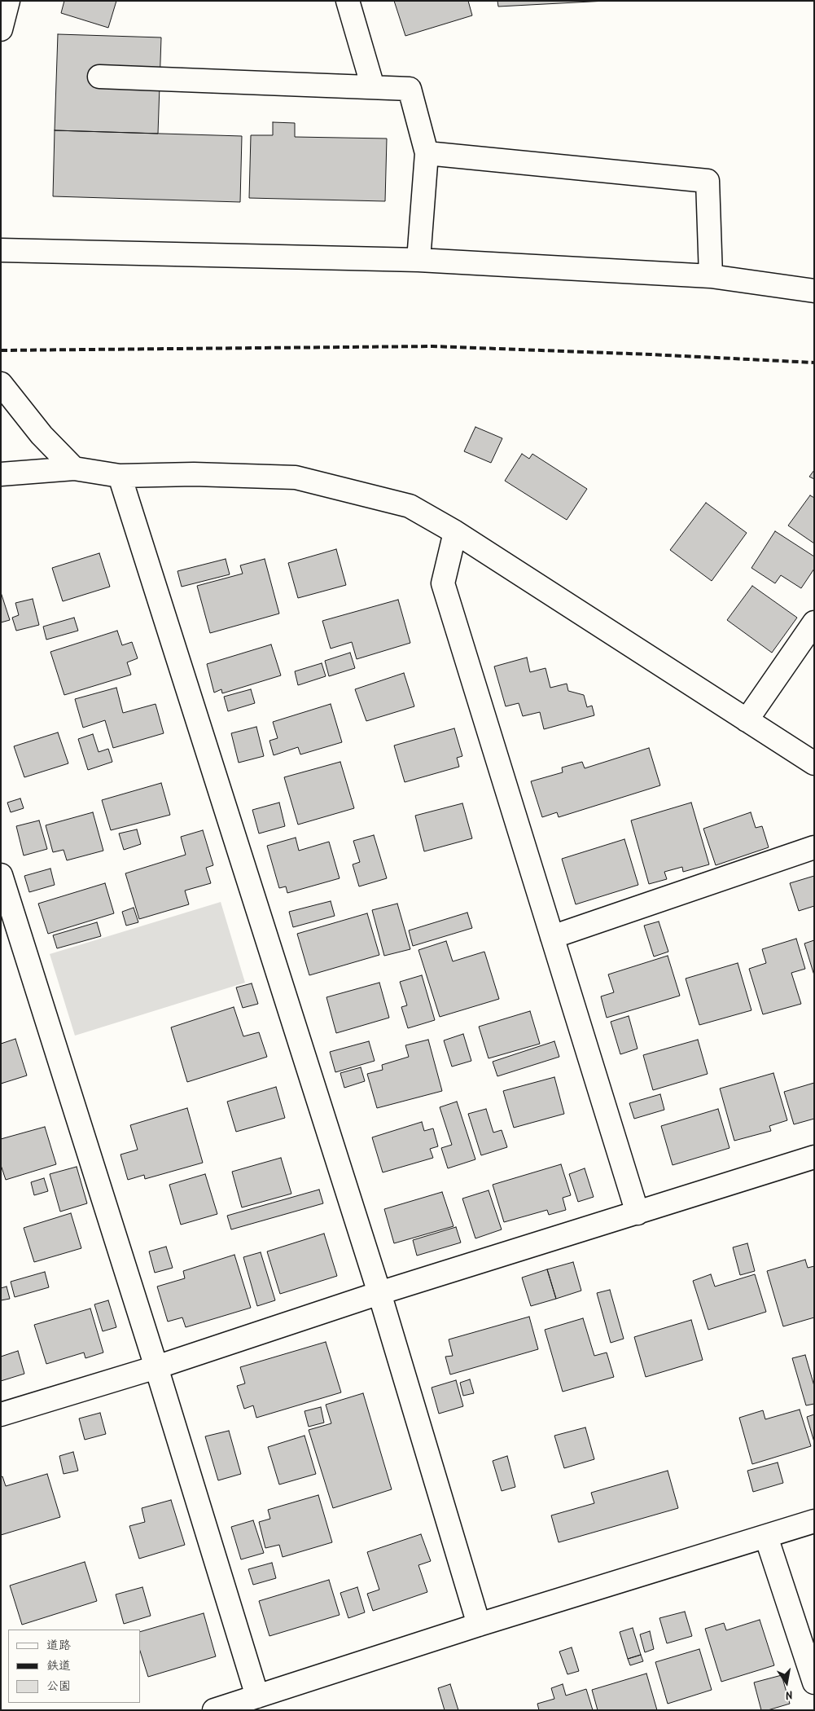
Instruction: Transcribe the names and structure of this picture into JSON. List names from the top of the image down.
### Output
{
  "legend": ["道路", "鉄道", "公園"],
  "north": "bottom"
}
